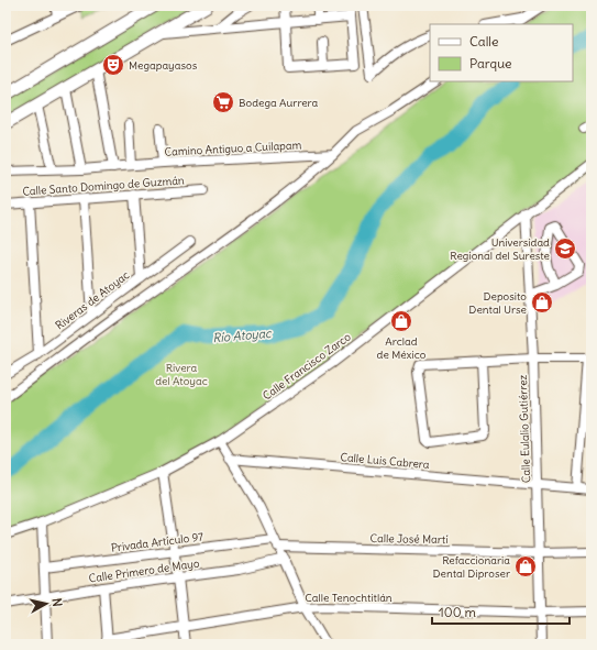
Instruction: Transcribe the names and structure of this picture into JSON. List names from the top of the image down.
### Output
{
  "streets": {
    "street": [
      "Camino Antiguo a Cuilapam",
      "Calle Santo Domingo de Guzmán",
      "Riveras de Atoyac",
      "Calle Francisco Zarco",
      "Calle Eulalio Gutiérrez",
      "Calle Luis Cabrera",
      "Calle José Martí",
      "Privada Artículo 97",
      "Calle Primero de Mayo",
      "Calle Tenochtitlán"
    ]
  },
  "crossings": [
    ["Calle Francisco Zarco", "Calle Eulalio Gutiérrez"],
    ["Calle Eulalio Gutiérrez", "Calle Luis Cabrera"],
    ["Calle Eulalio Gutiérrez", "Calle José Martí"],
    ["Calle Eulalio Gutiérrez", "Calle Tenochtitlán"],
    ["Calle José Martí", "Privada Artículo 97"]
  ],
  "water": ["Río Atoyac"],
  "parks": ["Rivera del Atoyac"],
  "places": {
    "theatre": ["Megapayasos"],
    "supermarket": ["Bodega Aurrera"],
    "school or university": ["Universidad Regional del Sureste"],
    "shop": ["Deposito Dental Urse", "Arclad de México", "Refaccionaria Dental Diproser"]
  },
  "legend": ["Calle", "Parque"],
  "scale_bar": "100 m",
  "north": "right"
}
